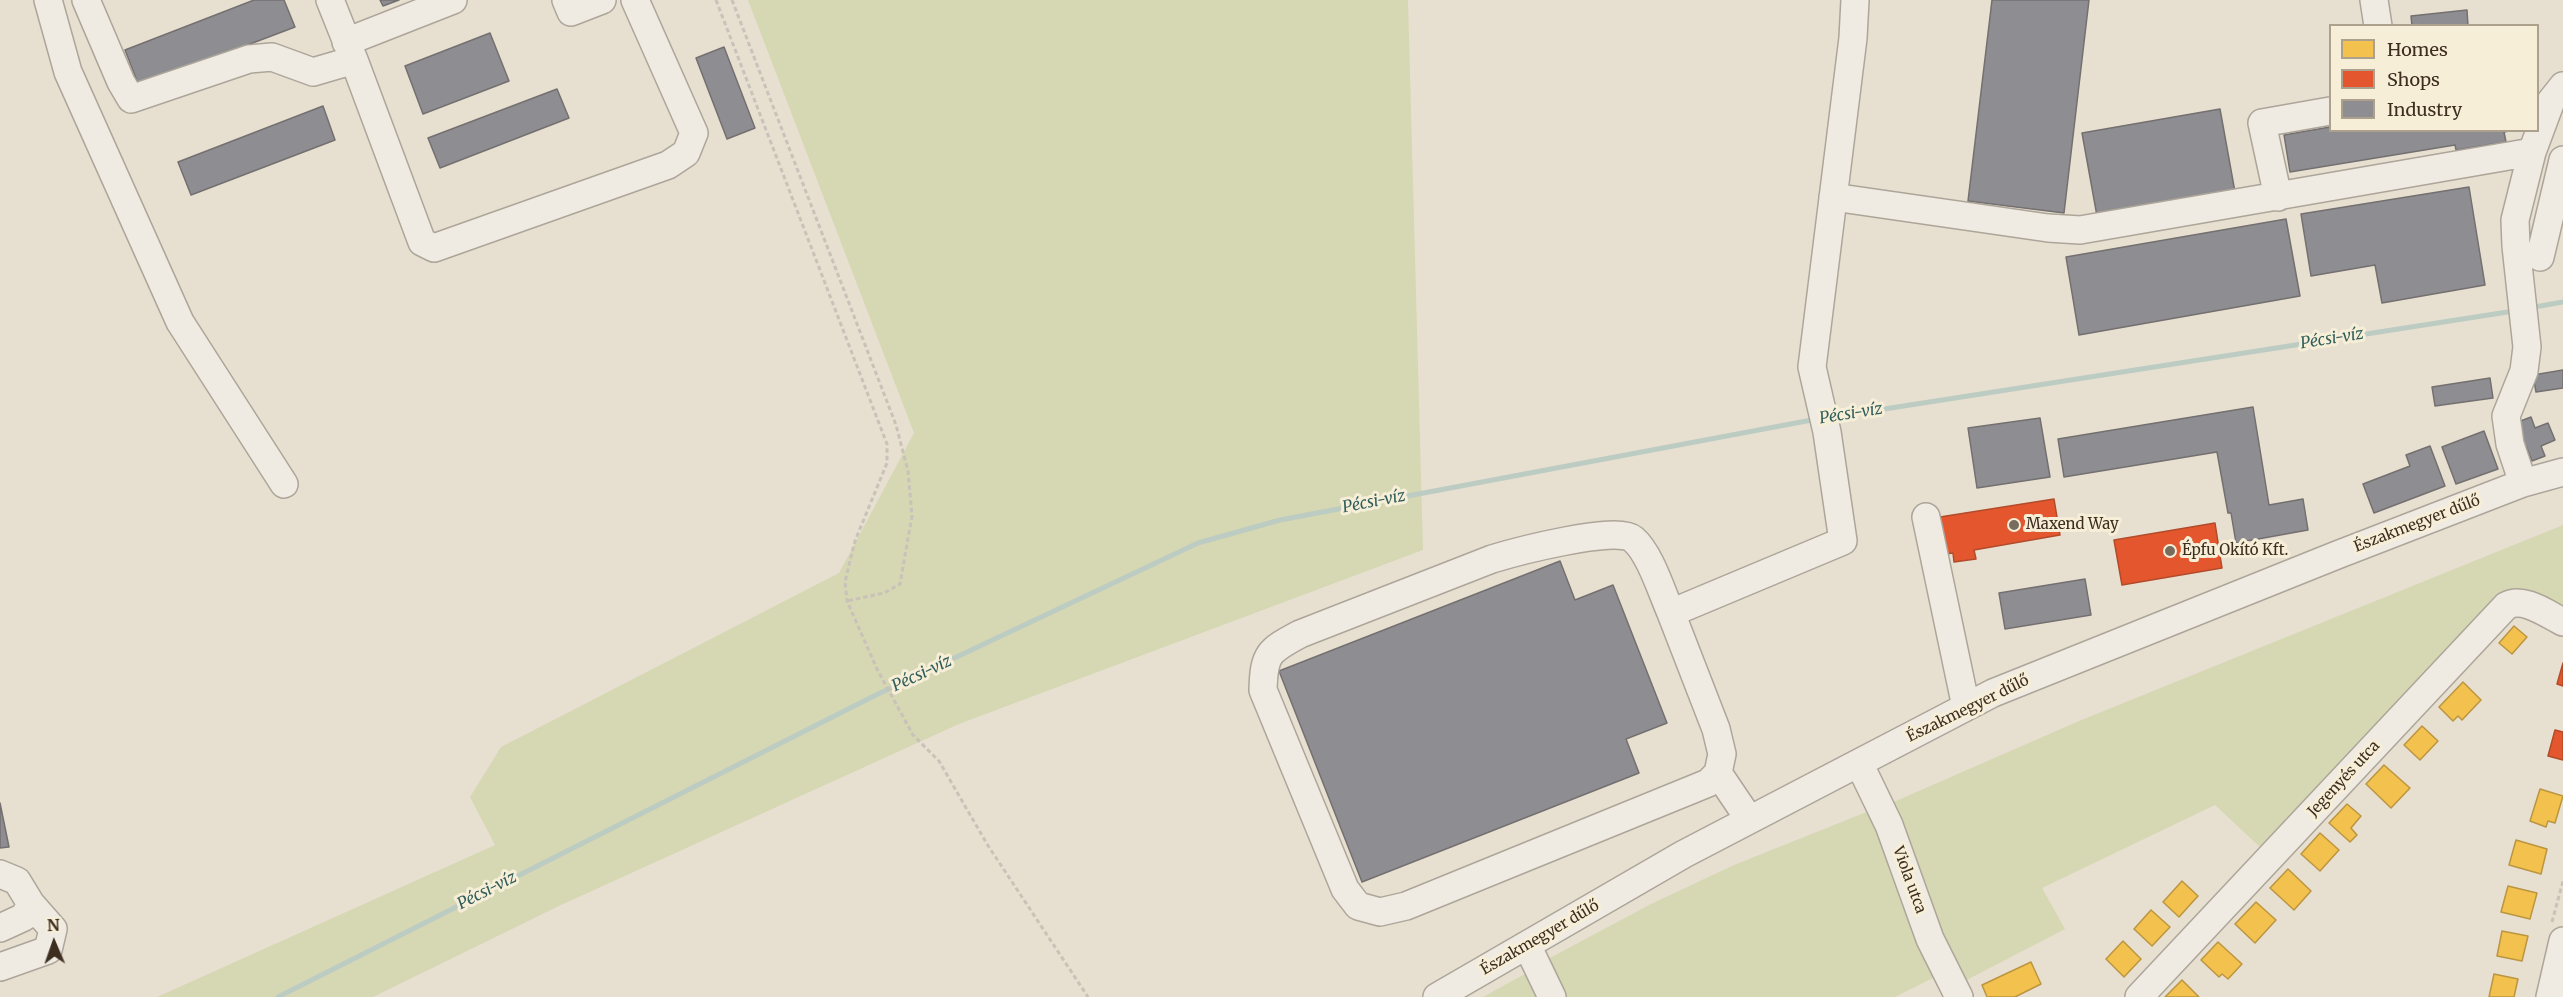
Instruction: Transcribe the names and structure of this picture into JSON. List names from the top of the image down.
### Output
{
  "streets": {
    "street": ["Északmegyer dűlő", "Jegenyés utca", "Viola utca"]
  },
  "crossings": [
    ["Északmegyer dűlő", "Viola utca"]
  ],
  "water": ["Pécsi-víz"],
  "places": ["Maxend Way", "Épfu Okító Kft."],
  "legend": ["Homes", "Shops", "Industry"],
  "north": "top"
}
